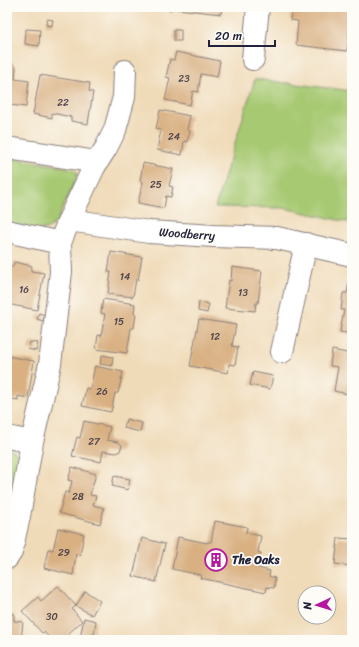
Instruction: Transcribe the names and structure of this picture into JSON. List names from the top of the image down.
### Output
{
  "streets": {
    "street": ["Woodberry"]
  },
  "places": {
    "building": ["The Oaks"]
  },
  "house_numbers": [
    "23",
    "22",
    "24",
    "25",
    "14",
    "16",
    "13",
    "15",
    "12",
    "26",
    "27",
    "28",
    "29",
    "30"
  ],
  "scale_bar": "20 m",
  "north": "left"
}
